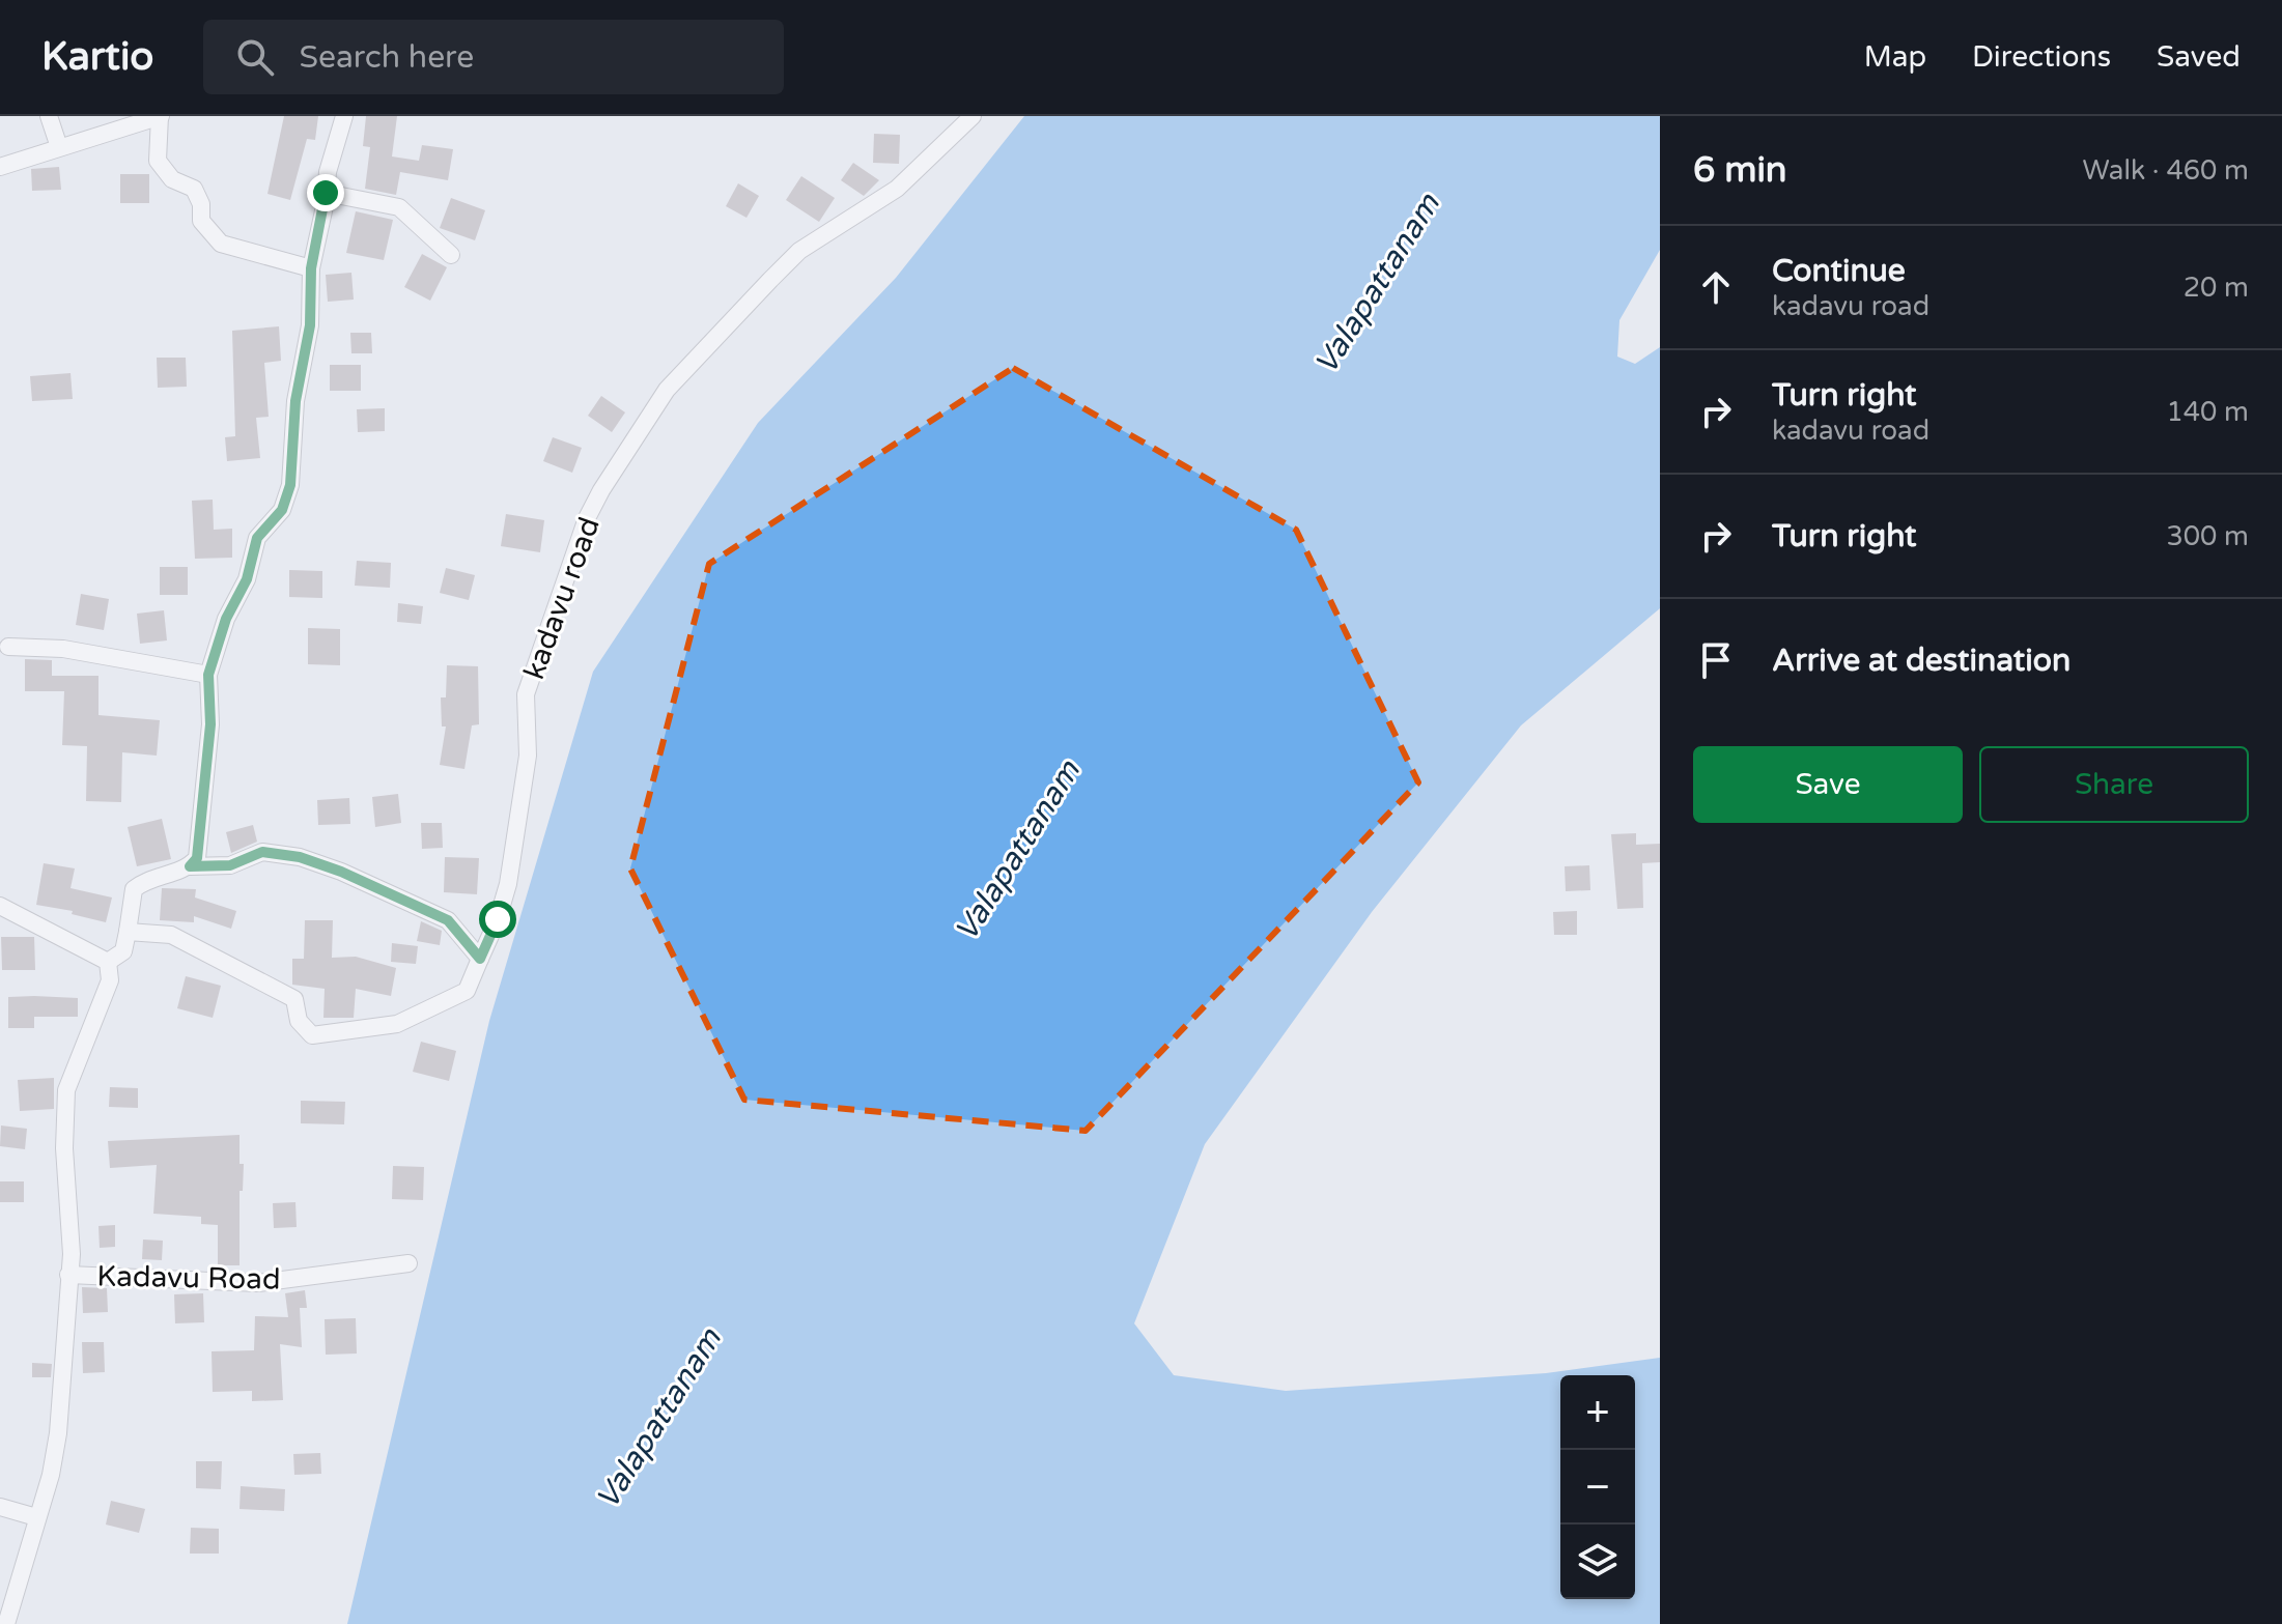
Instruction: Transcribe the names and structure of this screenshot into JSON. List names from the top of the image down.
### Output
{
  "streets": {
    "street": ["kadavu road", "Kadavu Road"]
  },
  "water": ["Valapattanam"],
  "page": {
    "header": "Kartio",
    "search": "Search here",
    "nav": ["Map", "Directions", "Saved"],
    "heading": ["6 min", "Walk · 460 m"],
    "list": [
      ["Continue", "kadavu road", "20 m"],
      ["Turn right", "kadavu road", "140 m"],
      ["Turn right", "300 m"],
      "Arrive at destination"
    ],
    "buttons": ["Save", "Share"],
    "map_buttons": ["+", "−"]
  }
}
